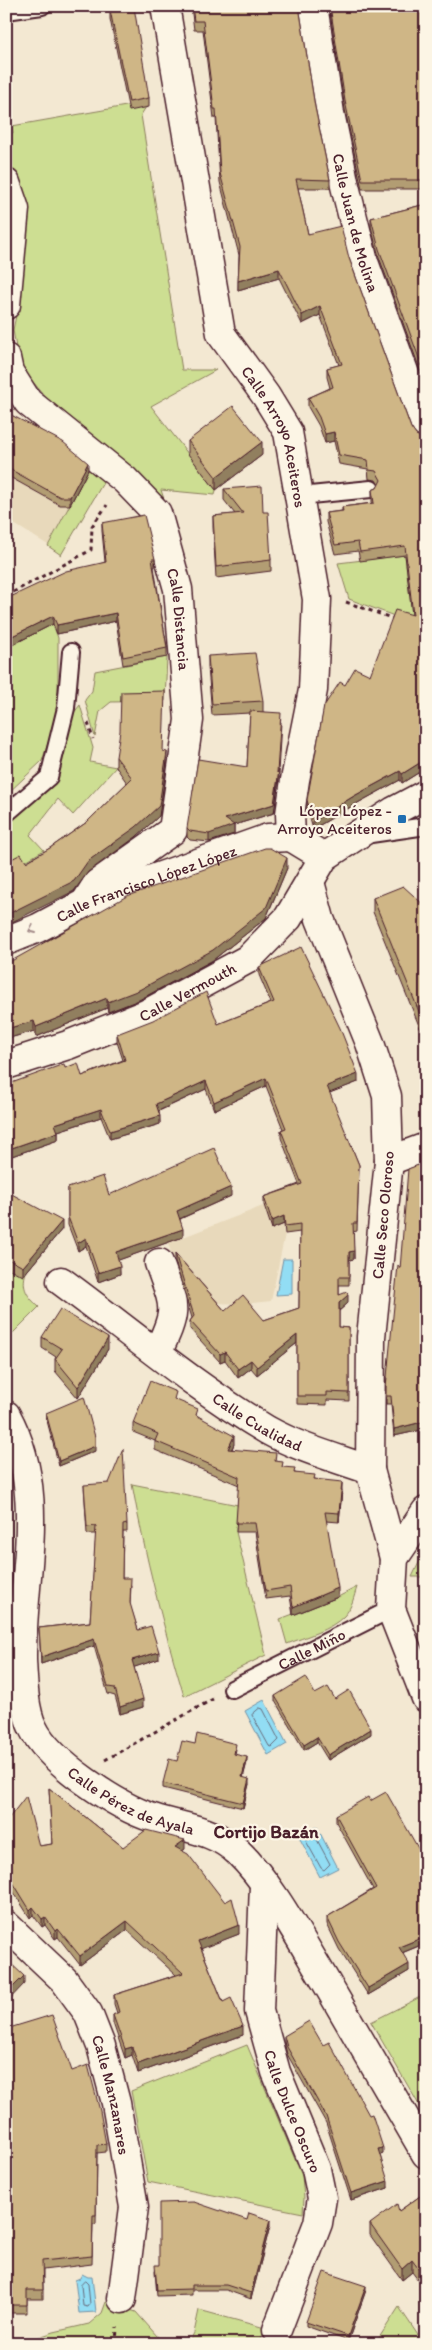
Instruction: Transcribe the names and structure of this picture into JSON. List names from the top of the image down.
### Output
{
  "streets": {
    "street": [
      "Calle Juan de Molina",
      "Calle Arroyo Aceiteros",
      "Calle Distancia",
      "Calle Francisco López López",
      "Calle Vermouth",
      "Calle Seco Oloroso",
      "Calle Cualidad",
      "Calle Pérez de Ayala",
      "Calle Manzanares",
      "Calle Dulce Oscuro"
    ],
    "lane": ["Calle Miño"]
  },
  "crossings": [
    ["Calle Arroyo Aceiteros", "Calle Francisco López López"],
    ["Calle Distancia", "Calle Francisco López López"],
    ["Calle Vermouth", "Calle Seco Oloroso"],
    ["Calle Seco Oloroso", "Calle Cualidad"],
    ["Calle Pérez de Ayala", "Calle Dulce Oscuro"]
  ],
  "districts": ["Cortijo Bazán"],
  "places": {
    "transit": ["López López - Arroyo Aceiteros"]
  }
}
